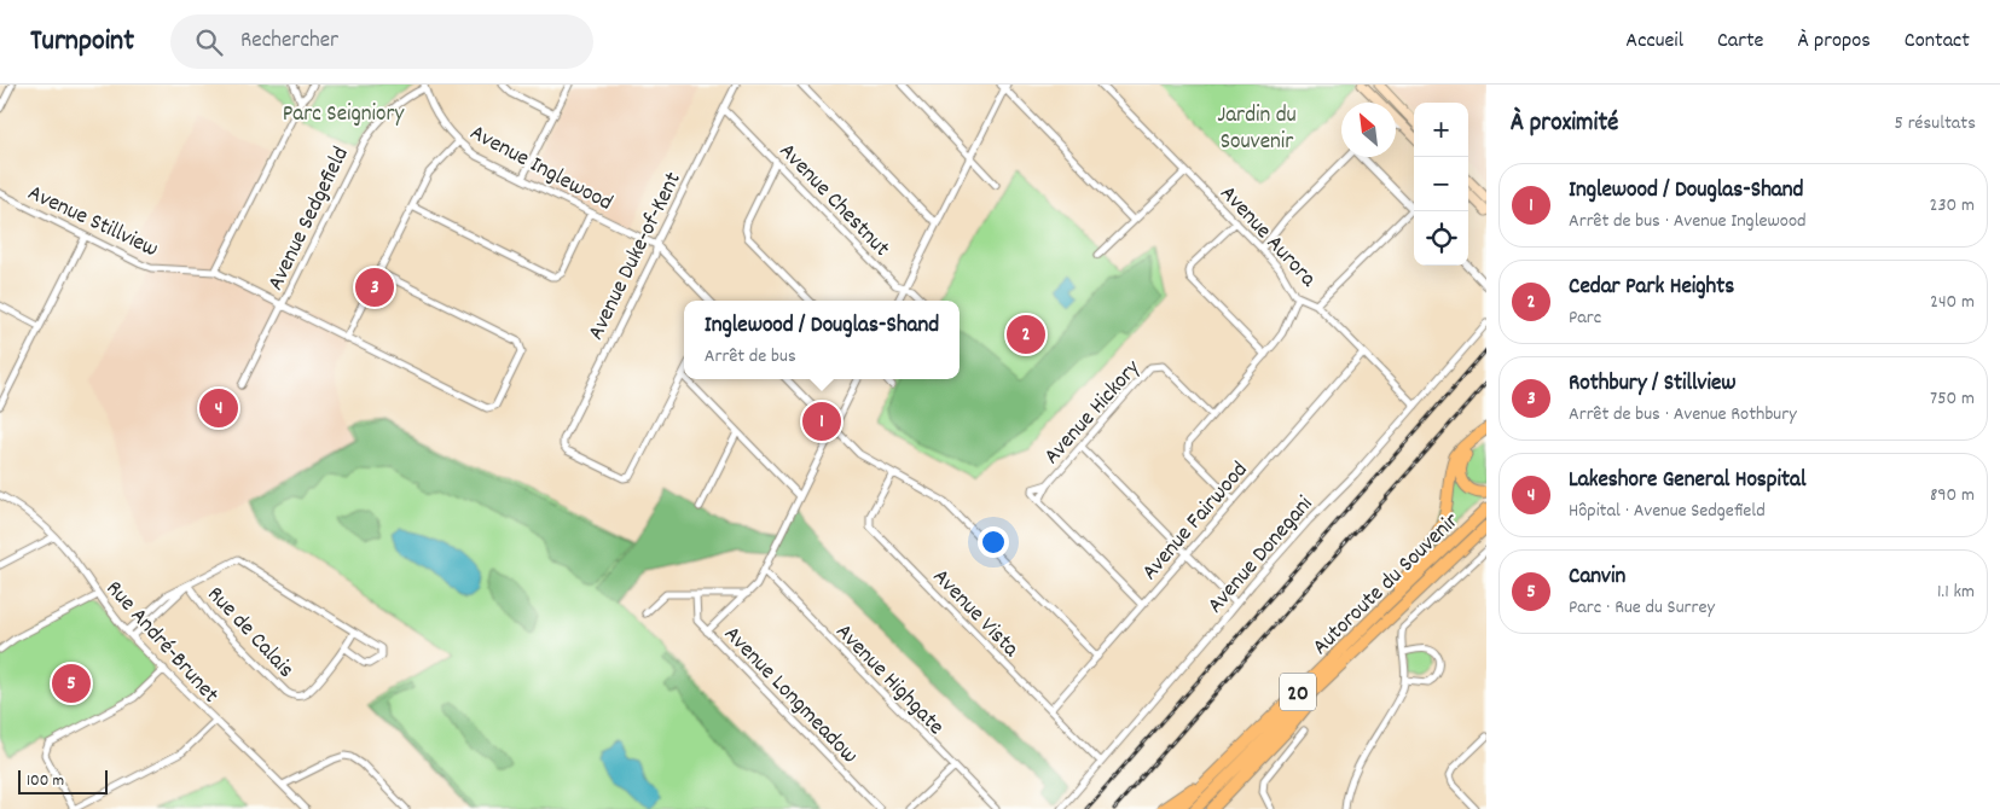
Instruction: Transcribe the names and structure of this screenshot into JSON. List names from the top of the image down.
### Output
{
  "streets": {
    "highway": ["Autoroute du Souvenir", "20"],
    "street": [
      "Avenue Inglewood",
      "Avenue Chestnut",
      "Avenue Sedgefield",
      "Avenue Stillview",
      "Avenue Aurora",
      "Avenue Duke-of-Kent",
      "Avenue Hickory",
      "Avenue Fairwood",
      "Avenue Donegani",
      "Avenue Vista",
      "Rue de Calais",
      "Rue André-Brunet",
      "Avenue Highgate",
      "Avenue Longmeadow"
    ]
  },
  "crossings": [
    ["Avenue Inglewood", "Avenue Sedgefield"],
    ["Avenue Inglewood", "Avenue Duke-of-Kent"],
    ["Avenue Chestnut", "Avenue Duke-of-Kent"],
    ["Avenue Sedgefield", "Avenue Stillview"],
    ["Avenue Aurora", "Avenue Fairwood"],
    ["Avenue Aurora", "Avenue Donegani"],
    ["Avenue Fairwood", "Avenue Vista"],
    ["Avenue Donegani", "Avenue Vista"],
    ["Rue de Calais", "Rue André-Brunet"]
  ],
  "parks": ["Parc Seigniory", "Jardin du Souvenir"],
  "scale_bar": "100 m",
  "north": "top left",
  "page": {
    "header": "Turnpoint",
    "search": "Rechercher",
    "nav": [
      "Accueil",
      "Carte",
      "À propos",
      "Contact"
    ],
    "heading": ["À proximité", "5 résultats"],
    "map_buttons": ["+", "−"],
    "list": [
      {
        "mark": "1",
        "name": "Inglewood / Douglas-Shand",
        "note": "Arrêt de bus · Avenue Inglewood",
        "value": "230 m"
      },
      {
        "mark": "2",
        "name": "Cedar Park Heights",
        "note": "Parc",
        "value": "240 m"
      },
      {
        "mark": "3",
        "name": "Rothbury / Stillview",
        "note": "Arrêt de bus · Avenue Rothbury",
        "value": "750 m"
      },
      {
        "mark": "4",
        "name": "Lakeshore General Hospital",
        "note": "Hôpital · Avenue Sedgefield",
        "value": "890 m"
      },
      {
        "mark": "5",
        "name": "Canvin",
        "note": "Parc · Rue du Surrey",
        "value": "1.1 km"
      }
    ],
    "pins": [
      "3",
      "2",
      "4",
      "1",
      "5"
    ],
    "popup": ["Inglewood / Douglas-Shand", "Arrêt de bus"],
    "scale": "100 m"
  }
}
